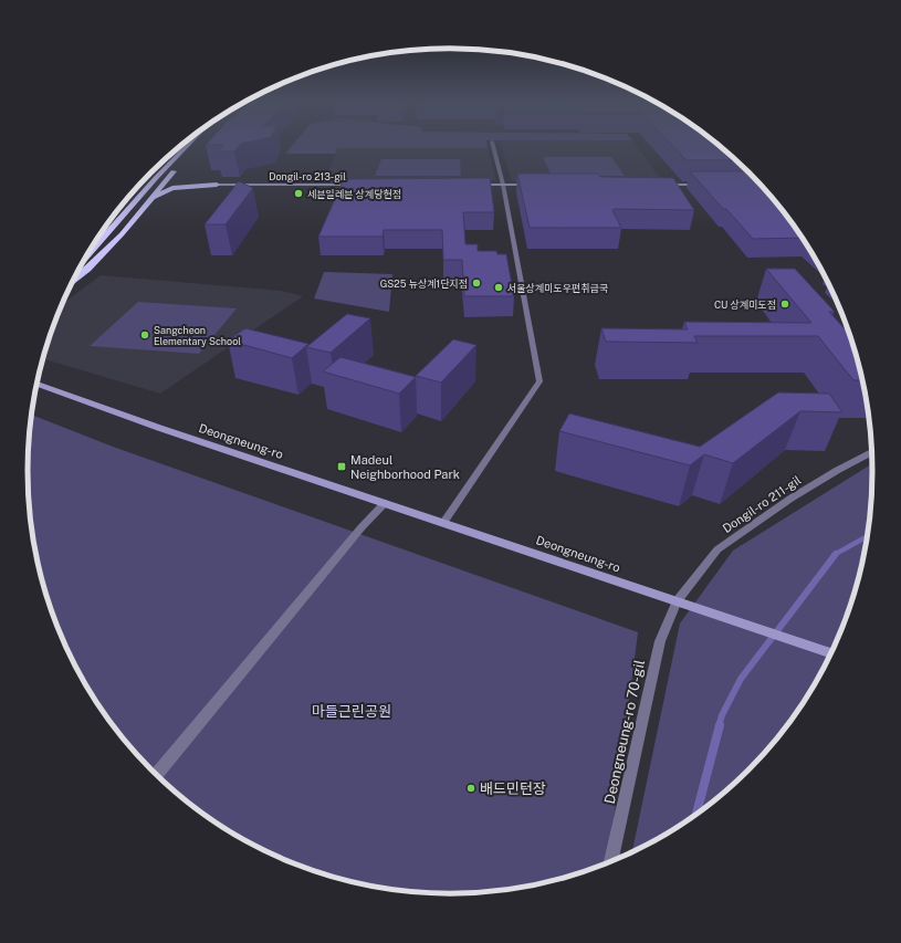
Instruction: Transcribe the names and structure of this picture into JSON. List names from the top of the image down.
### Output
{
  "streets": {
    "main road": ["Dongil-ro 213-gil", "Deongneung-ro"],
    "street": ["Dongil-ro 211-gil", "Deongneung-ro 70-gil"]
  },
  "crossings": [
    ["Deongneung-ro", "Dongil-ro 211-gil"],
    ["Deongneung-ro", "Deongneung-ro 70-gil"],
    ["Dongil-ro 211-gil", "Deongneung-ro 70-gil"]
  ],
  "parks": ["마들근린공원"],
  "places": {
    "other": [
      "세븐일레븐 상계당현점",
      "GS25 뉴상계1단지점",
      "서울상계미도우편취급국",
      "CU 상계미도점",
      "Sangcheon Elementary School",
      "배드민턴장"
    ],
    "transit": ["Madeul Neighborhood Park"]
  }
}
